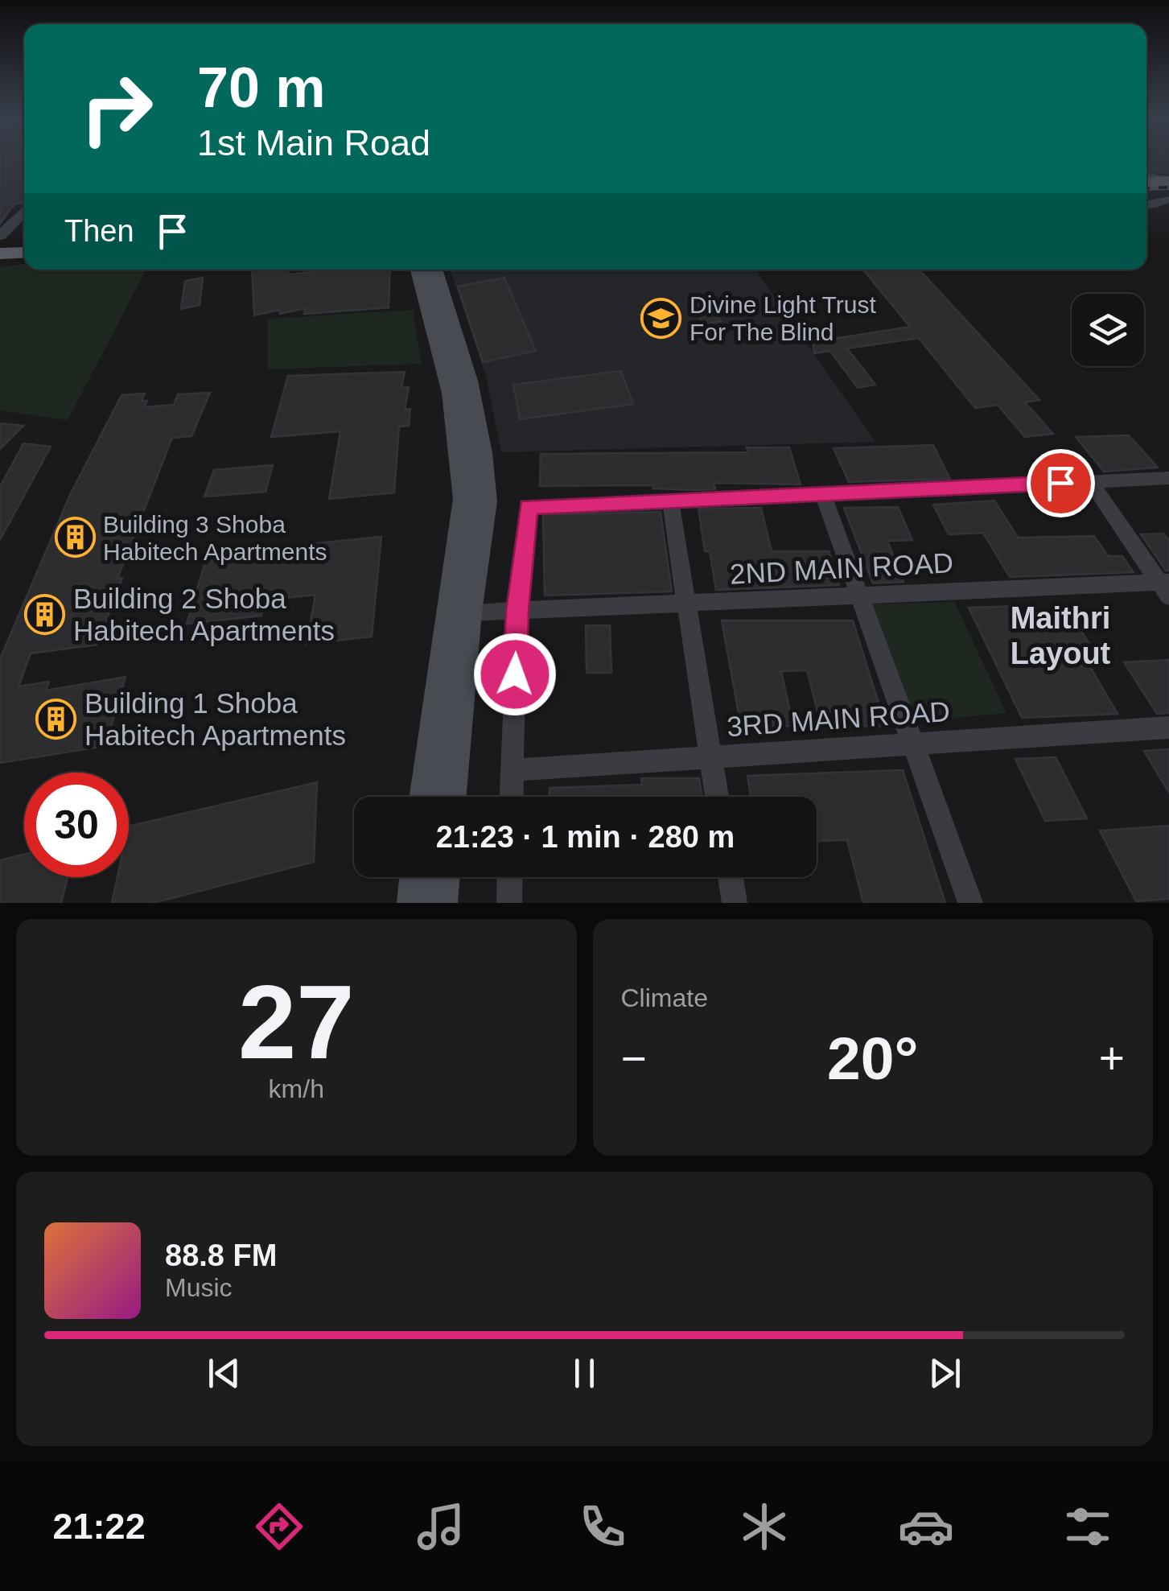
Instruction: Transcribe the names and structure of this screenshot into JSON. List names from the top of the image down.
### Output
{
  "streets": {
    "street": ["2ND MAIN ROAD", "3RD MAIN ROAD"]
  },
  "districts": ["Maithri Layout"],
  "places": {
    "school or university": ["Divine Light Trust For The Blind"],
    "building": ["Building 3 Shoba Habitech Apartments", "Building 2 Shoba Habitech Apartments", "Building 1 Shoba Habitech Apartments"]
  },
  "page": {
    "turn": ["70 m", "1st Main Road"],
    "then": "Then",
    "limit": "30",
    "trip": "21:23 · 1 min · 280 m",
    "tile": [
      ["27", "km/h"],
      "Climate"
    ],
    "heat": ["−", "20°", "+"],
    "song": ["88.8 FM", "Music"],
    "tabs": "21:22"
  }
}
